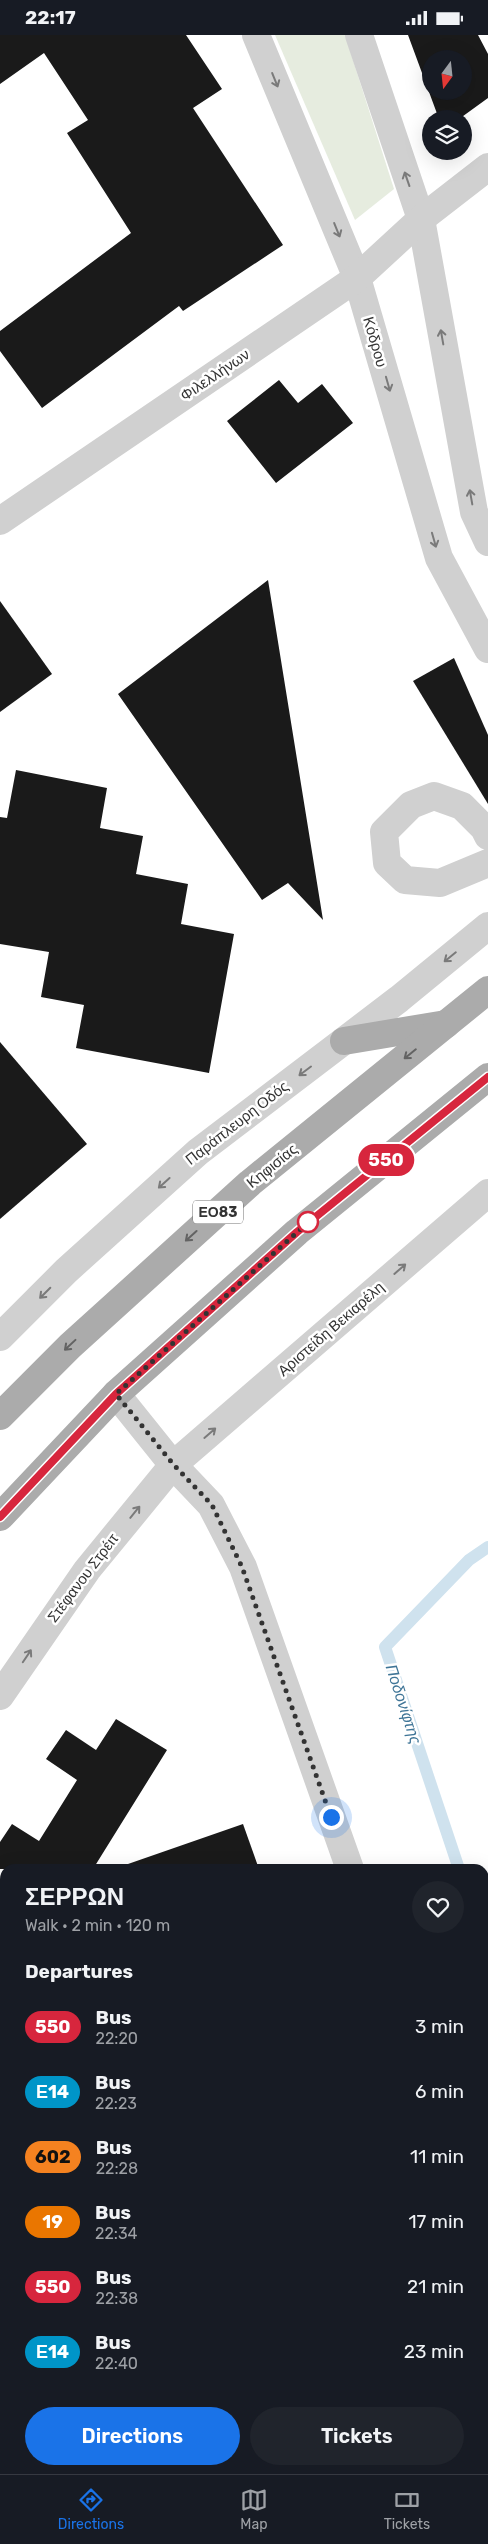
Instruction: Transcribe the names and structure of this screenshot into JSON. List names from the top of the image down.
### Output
{
  "streets": {
    "main road": ["Κηφισίας", "ΕΟ83"],
    "street": [
      "Κόδρου",
      "Φιλελλήνων",
      "Παράπλευρη Οδός",
      "Αριστείδη Βεκιαρέλη",
      "Στέφανου Στρέιτ"
    ]
  },
  "crossings": [
    ["Κόδρου", "Φιλελλήνων"],
    ["Αριστείδη Βεκιαρέλη", "Στέφανου Στρέιτ"]
  ],
  "one_way": ["Παράπλευρη Οδός", "Αριστείδη Βεκιαρέλη", "Στέφανου Στρέιτ"],
  "water": ["Ποδονίφτης"],
  "lines": ["bus line 550"],
  "north": "bottom",
  "page": {
    "status": "22:17",
    "on_map": "550",
    "heading": [
      ["ΣΕΡΡΩΝ", "Walk · 2 min · 120 m"],
      "Departures"
    ],
    "list": [
      {
        "mark": "550",
        "name": "Bus",
        "note": "22:20",
        "value": "3 min"
      },
      {
        "mark": "Ε14",
        "name": "Bus",
        "note": "22:23",
        "value": "6 min"
      },
      {
        "mark": "602",
        "name": "Bus",
        "note": "22:28",
        "value": "11 min"
      },
      {
        "mark": "19",
        "name": "Bus",
        "note": "22:34",
        "value": "17 min"
      },
      {
        "mark": "550",
        "name": "Bus",
        "note": "22:38",
        "value": "21 min"
      },
      {
        "mark": "Ε14",
        "name": "Bus",
        "note": "22:40",
        "value": "23 min"
      }
    ],
    "buttons": ["Directions", "Tickets"],
    "tabs": ["Directions", "Map", "Tickets"]
  }
}
